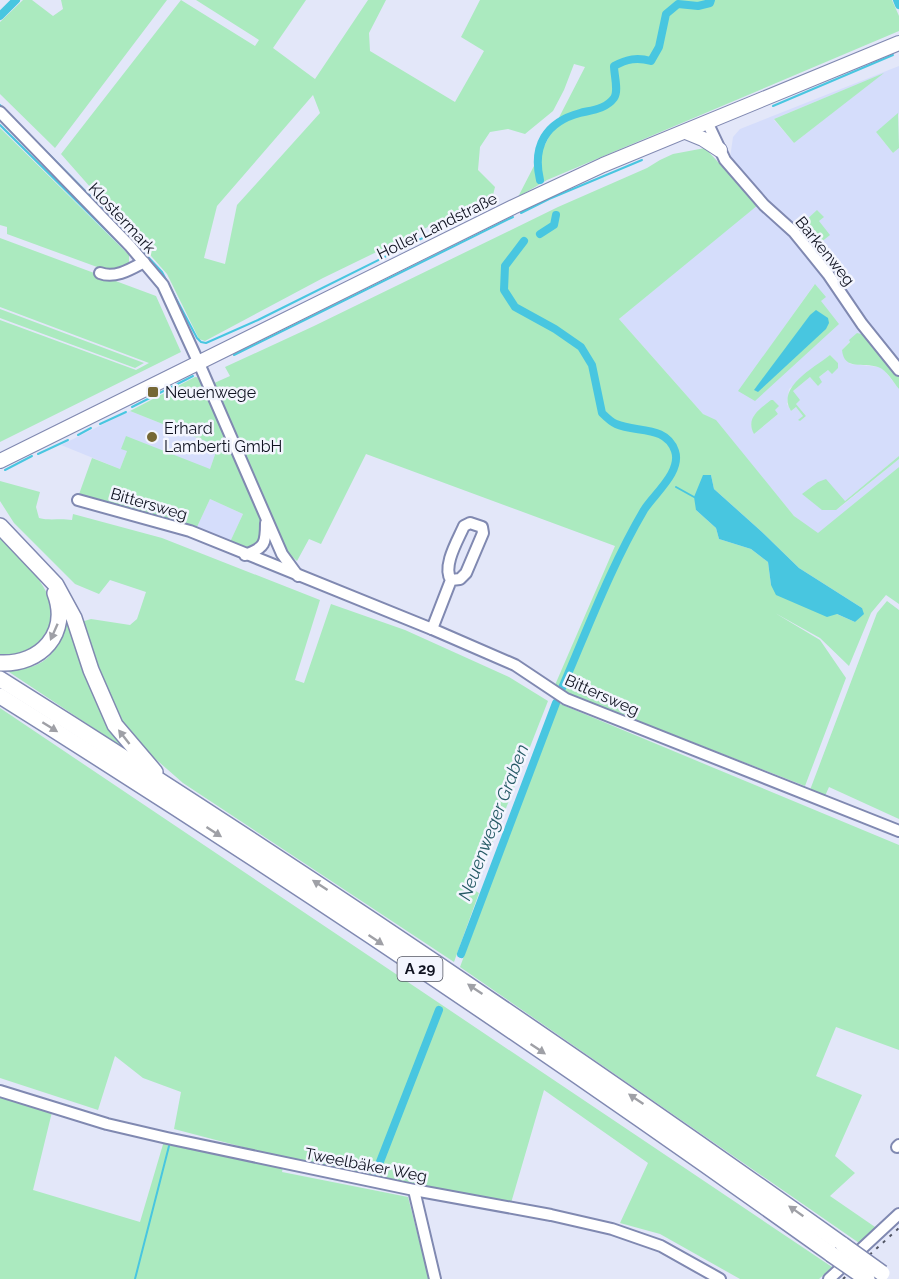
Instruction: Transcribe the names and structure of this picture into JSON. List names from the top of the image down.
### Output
{
  "streets": {
    "highway": ["A 29"],
    "main road": ["Holler Landstraße"],
    "street": [
      "Klostermark",
      "Barkenweg",
      "Bittersweg",
      "Tweelbäker Weg"
    ]
  },
  "crossings": [
    ["Klostermark", "Holler Landstraße"],
    ["Holler Landstraße", "Barkenweg"]
  ],
  "water": ["Neuenweger Graben"],
  "places": {
    "transit": ["Neuenwege"],
    "other": ["Erhard Lamberti GmbH"]
  }
}
